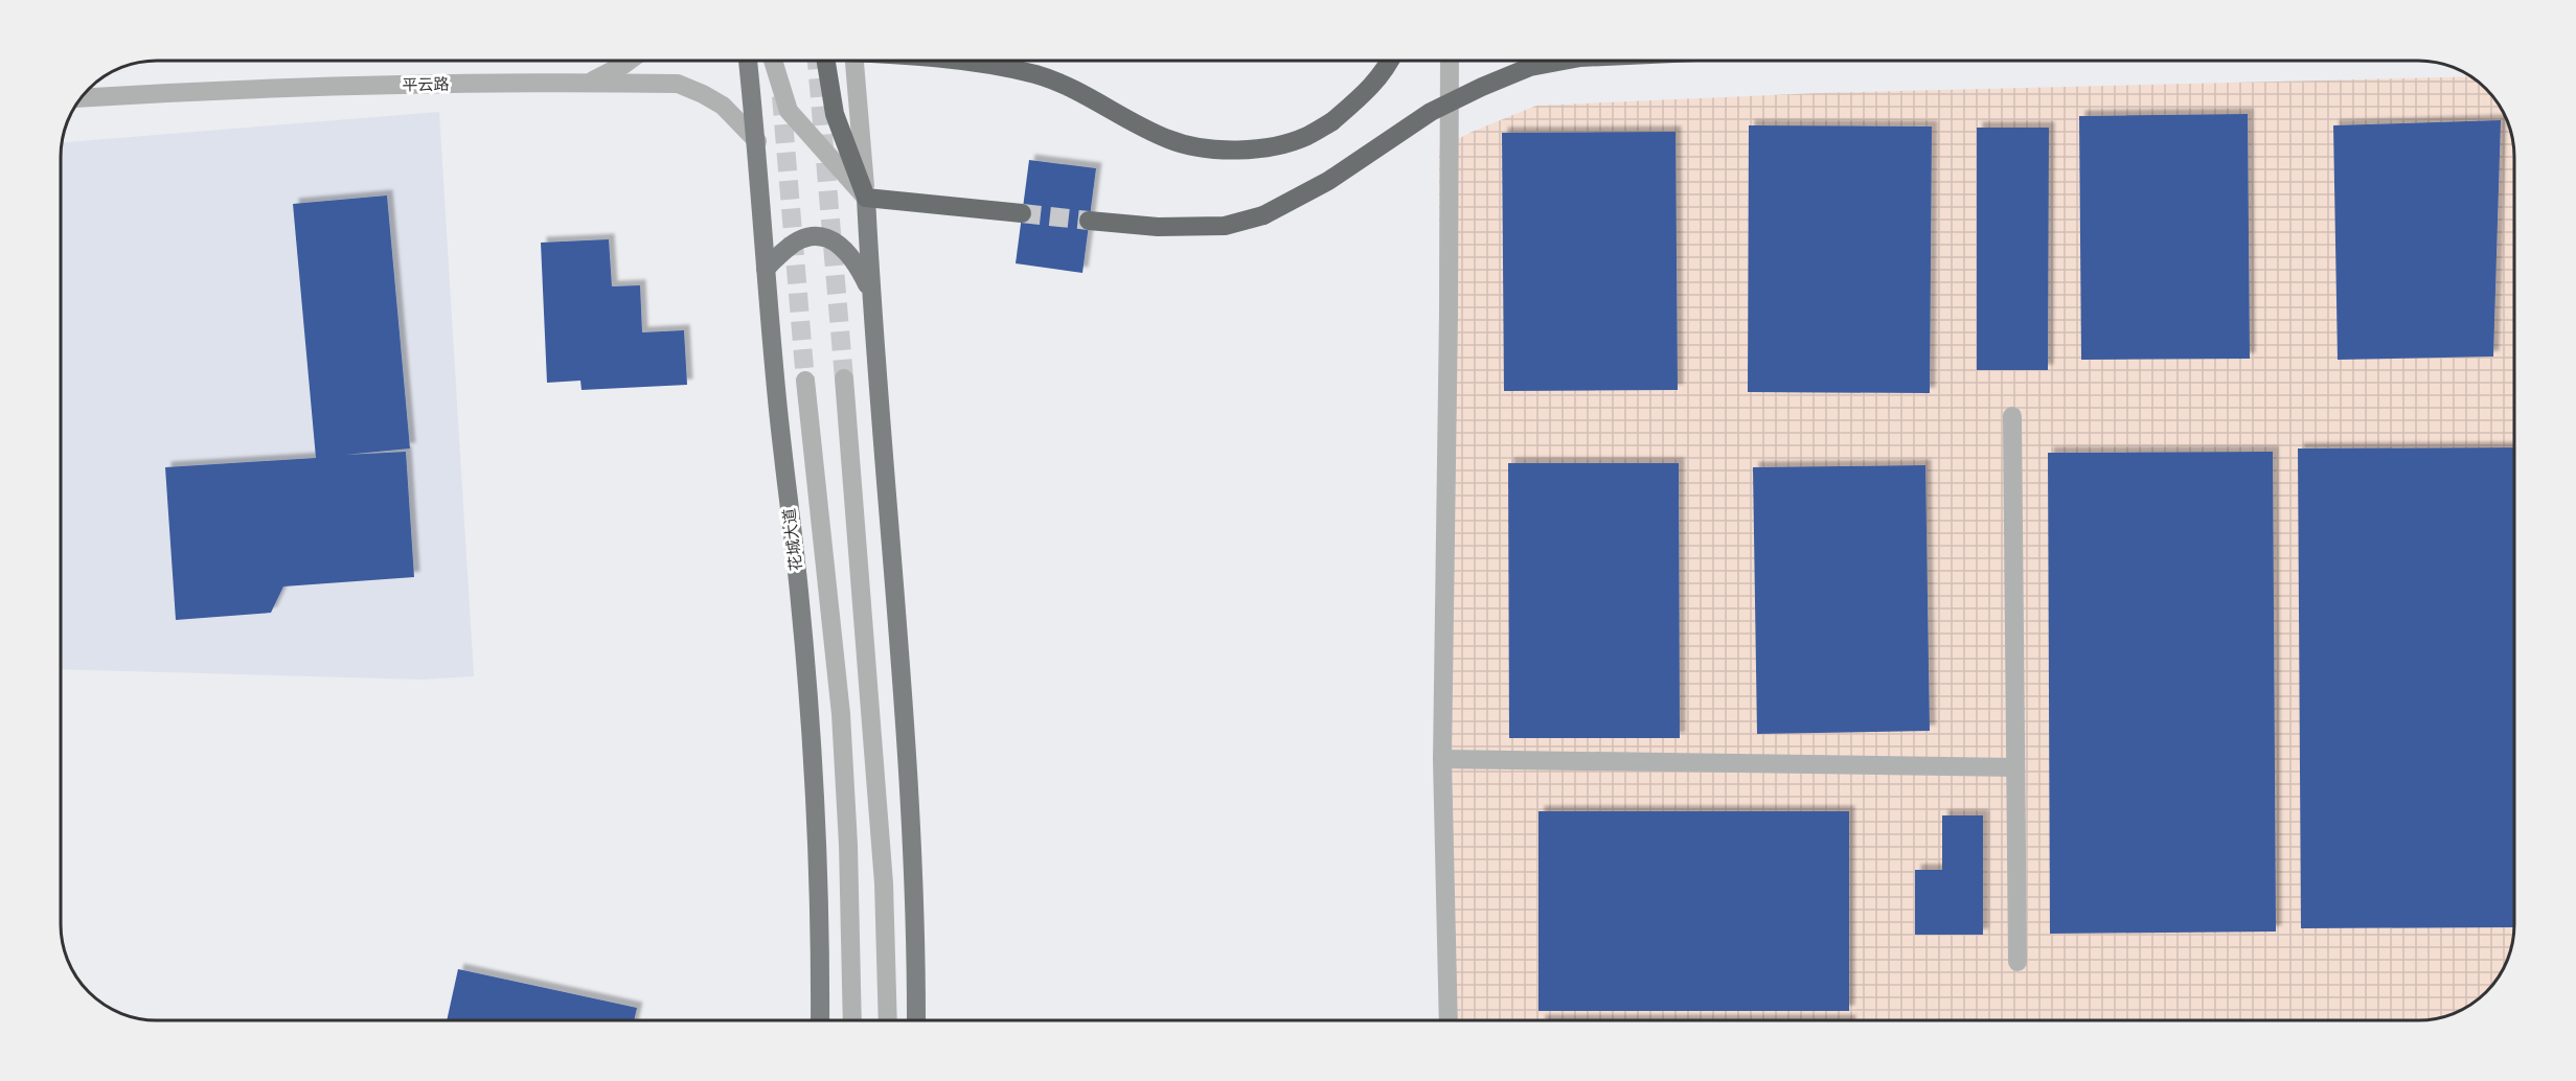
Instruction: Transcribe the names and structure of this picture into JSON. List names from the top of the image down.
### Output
{
  "streets": {
    "main road": ["花城大道"],
    "street": ["平云路"]
  },
  "crossings": [
    ["平云路", "花城大道"]
  ]
}
